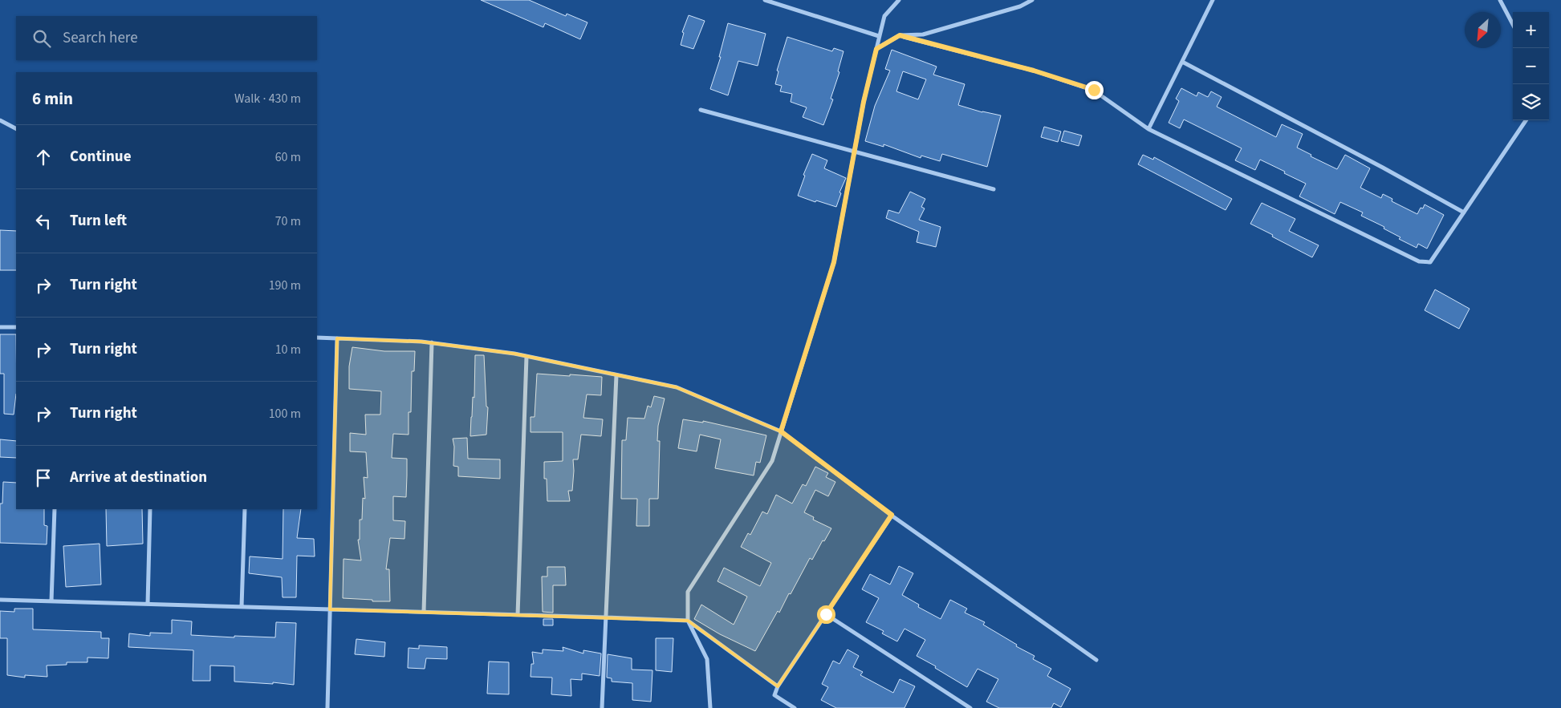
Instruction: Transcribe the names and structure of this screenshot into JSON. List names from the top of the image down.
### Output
{
  "north": "bottom left",
  "page": {
    "map_buttons": ["+", "−"],
    "search": "Search here",
    "heading": ["6 min", "Walk · 430 m"],
    "list": [
      ["Continue", "60 m"],
      ["Turn left", "70 m"],
      ["Turn right", "190 m"],
      ["Turn right", "10 m"],
      ["Turn right", "100 m"],
      "Arrive at destination"
    ]
  }
}
